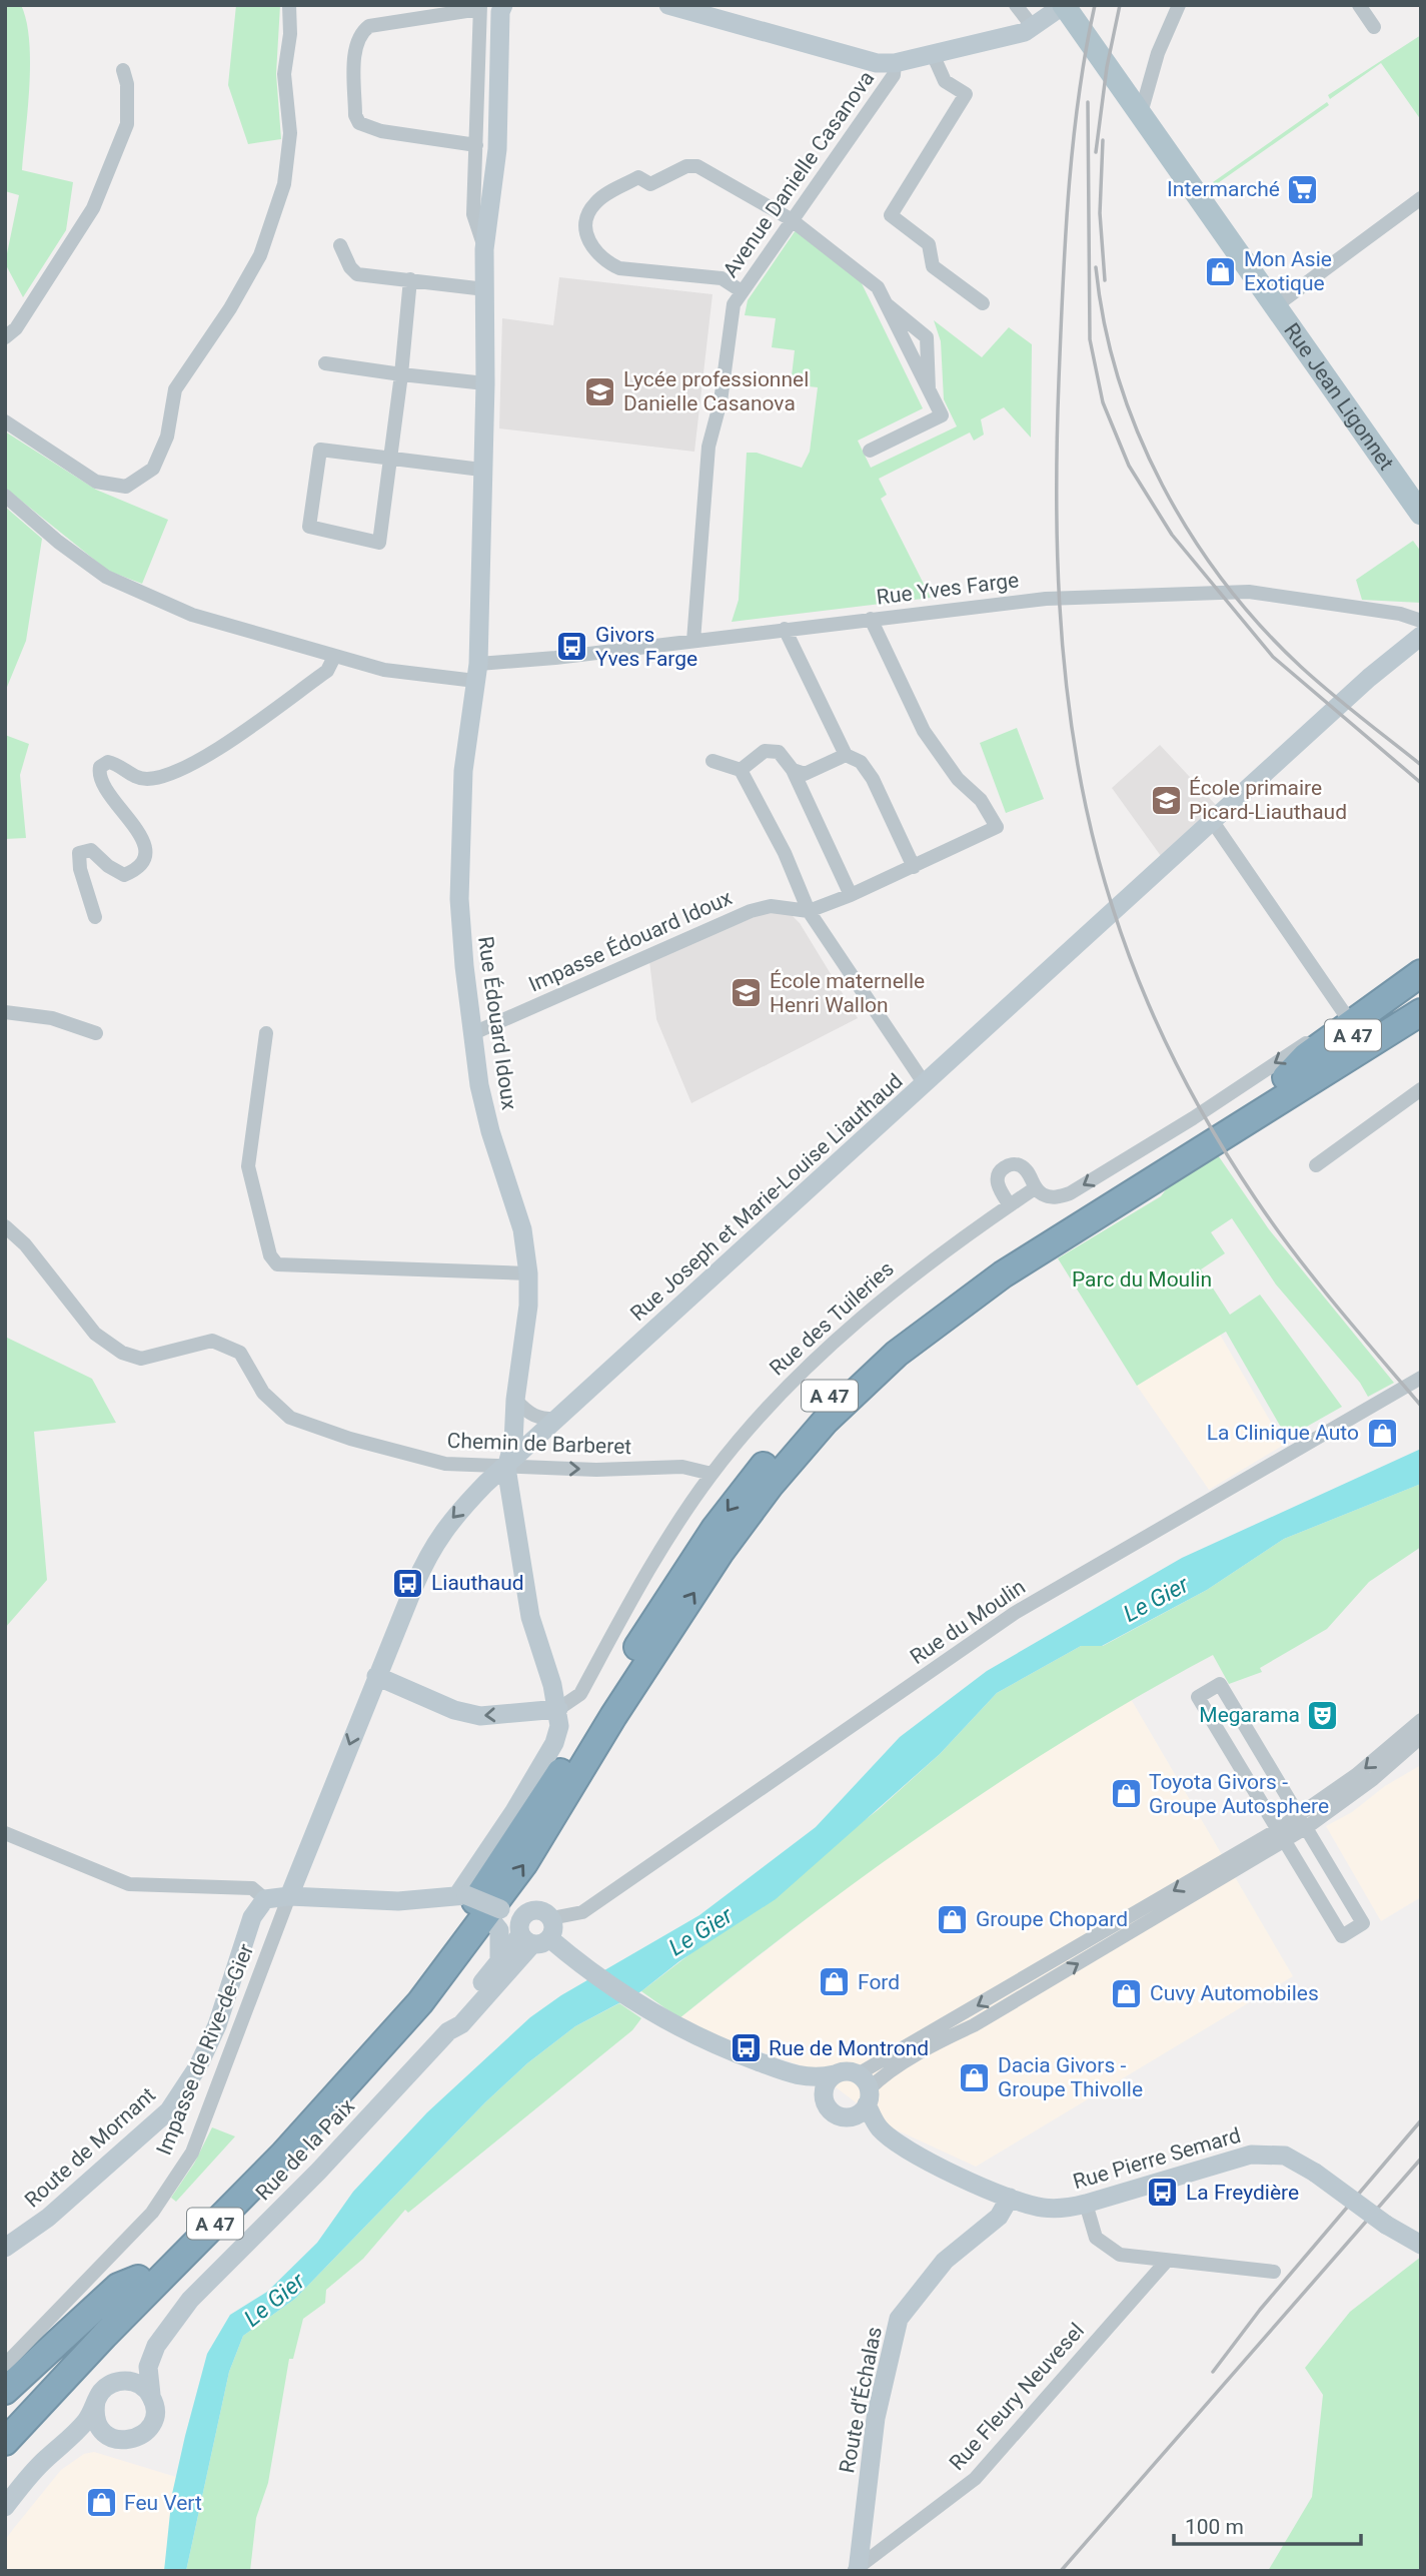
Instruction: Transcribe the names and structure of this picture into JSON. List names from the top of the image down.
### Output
{
  "streets": {
    "highway": ["A 47"],
    "main road": [
      "Rue Jean Ligonnet",
      "Rue Édouard Idoux",
      "Rue Joseph et Marie-Louise Liauthaud",
      "Route de Mornant",
      "Rue de la Paix",
      "Rue Pierre Semard",
      "Route d'Échalas"
    ],
    "street": [
      "Avenue Danielle Casanova",
      "Rue Yves Farge",
      "Impasse Édouard Idoux",
      "Rue des Tuileries",
      "Chemin de Barberet",
      "Rue du Moulin",
      "Impasse de Rive-de-Gier",
      "Rue Fleury Neuvesel"
    ]
  },
  "crossings": [
    ["Avenue Danielle Casanova", "Rue Yves Farge"],
    ["Rue Yves Farge", "Rue Édouard Idoux"],
    ["Impasse Édouard Idoux", "Rue Édouard Idoux"],
    ["Rue Édouard Idoux", "Rue Joseph et Marie-Louise Liauthaud"],
    ["Rue Édouard Idoux", "Chemin de Barberet"],
    ["Rue Joseph et Marie-Louise Liauthaud", "Chemin de Barberet"],
    ["Rue Joseph et Marie-Louise Liauthaud", "Impasse de Rive-de-Gier"],
    ["Rue des Tuileries", "Chemin de Barberet"],
    ["Rue Pierre Semard", "Route d'Échalas"],
    ["Rue Fleury Neuvesel", "Route d'Échalas"]
  ],
  "water": ["Le Gier"],
  "parks": ["Parc du Moulin"],
  "places": {
    "supermarket": ["Intermarché"],
    "shop": [
      "Mon Asie Exotique",
      "La Clinique Auto",
      "Toyota Givors - Groupe Autosphere",
      "Groupe Chopard",
      "Ford",
      "Cuvy Automobiles",
      "Dacia Givors - Groupe Thivolle",
      "Feu Vert"
    ],
    "school or university": ["Lycée professionnel Danielle Casanova", "École primaire Picard-Liauthaud", "École maternelle Henri Wallon"],
    "bus stop": [
      "Givors Yves Farge",
      "Liauthaud",
      "Rue de Montrond",
      "La Freydière"
    ],
    "theatre": ["Megarama"]
  },
  "scale_bar": "100 m"
}
